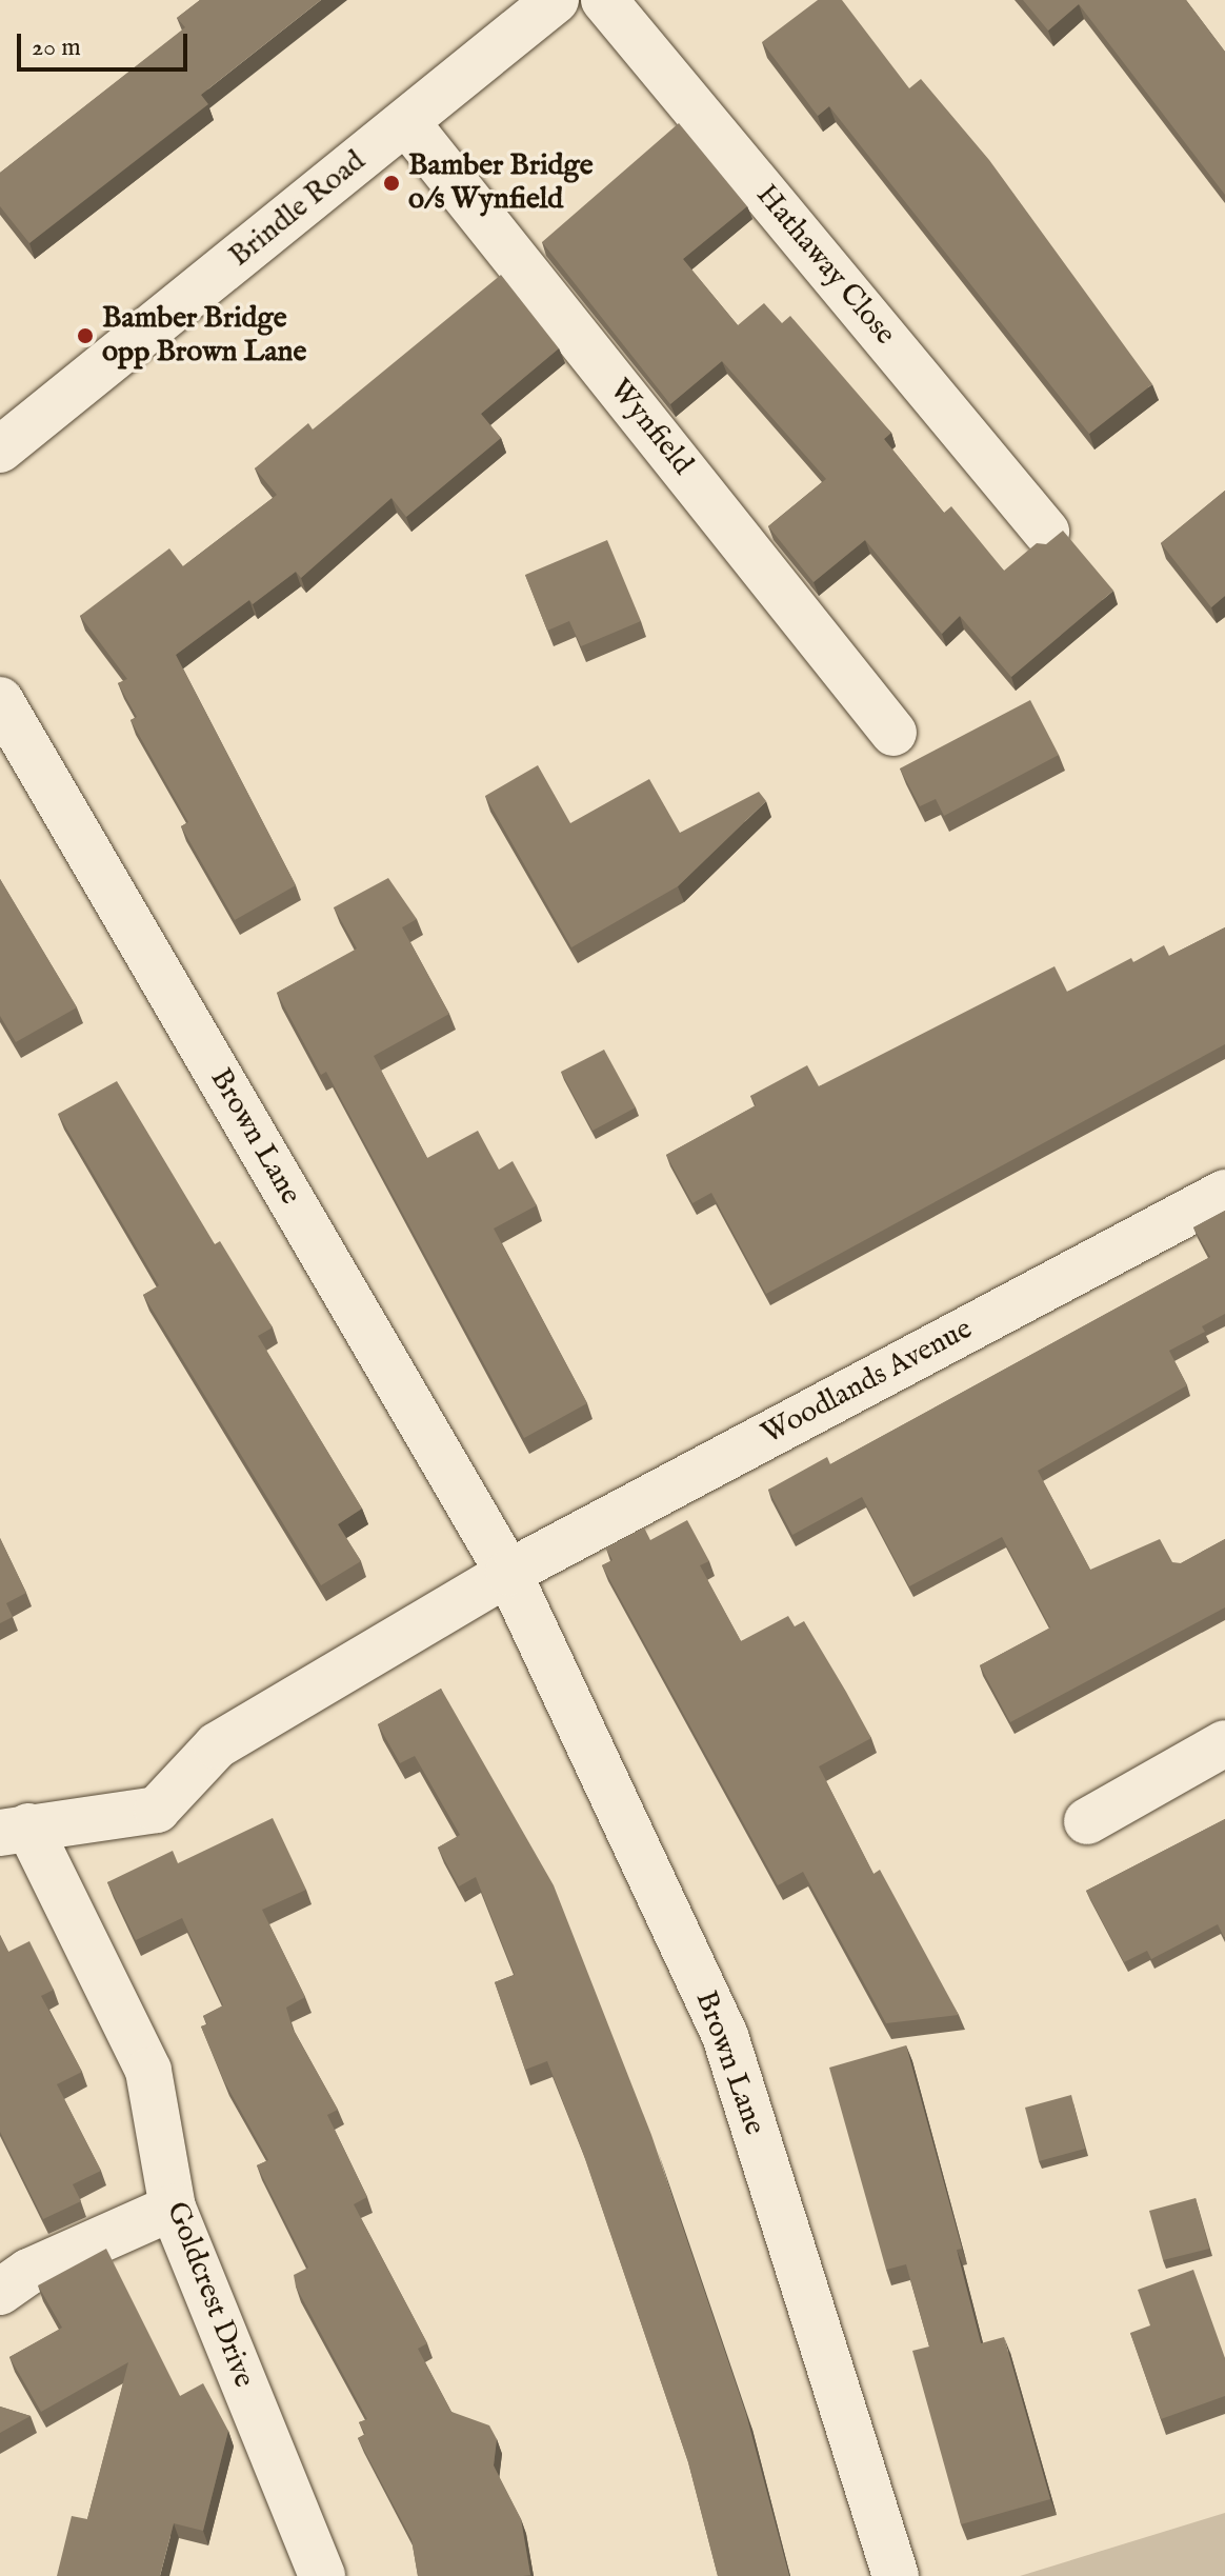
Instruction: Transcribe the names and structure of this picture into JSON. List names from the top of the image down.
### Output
{
  "streets": {
    "street": [
      "Brindle Road",
      "Hathaway Close",
      "Wynfield",
      "Brown Lane",
      "Woodlands Avenue",
      "Goldcrest Drive"
    ]
  },
  "crossings": [
    ["Brindle Road", "Wynfield"],
    ["Brown Lane", "Woodlands Avenue"]
  ],
  "places": ["Bamber Bridge o/s Wynfield", "Bamber Bridge opp Brown Lane"],
  "scale_bar": "20 m"
}
